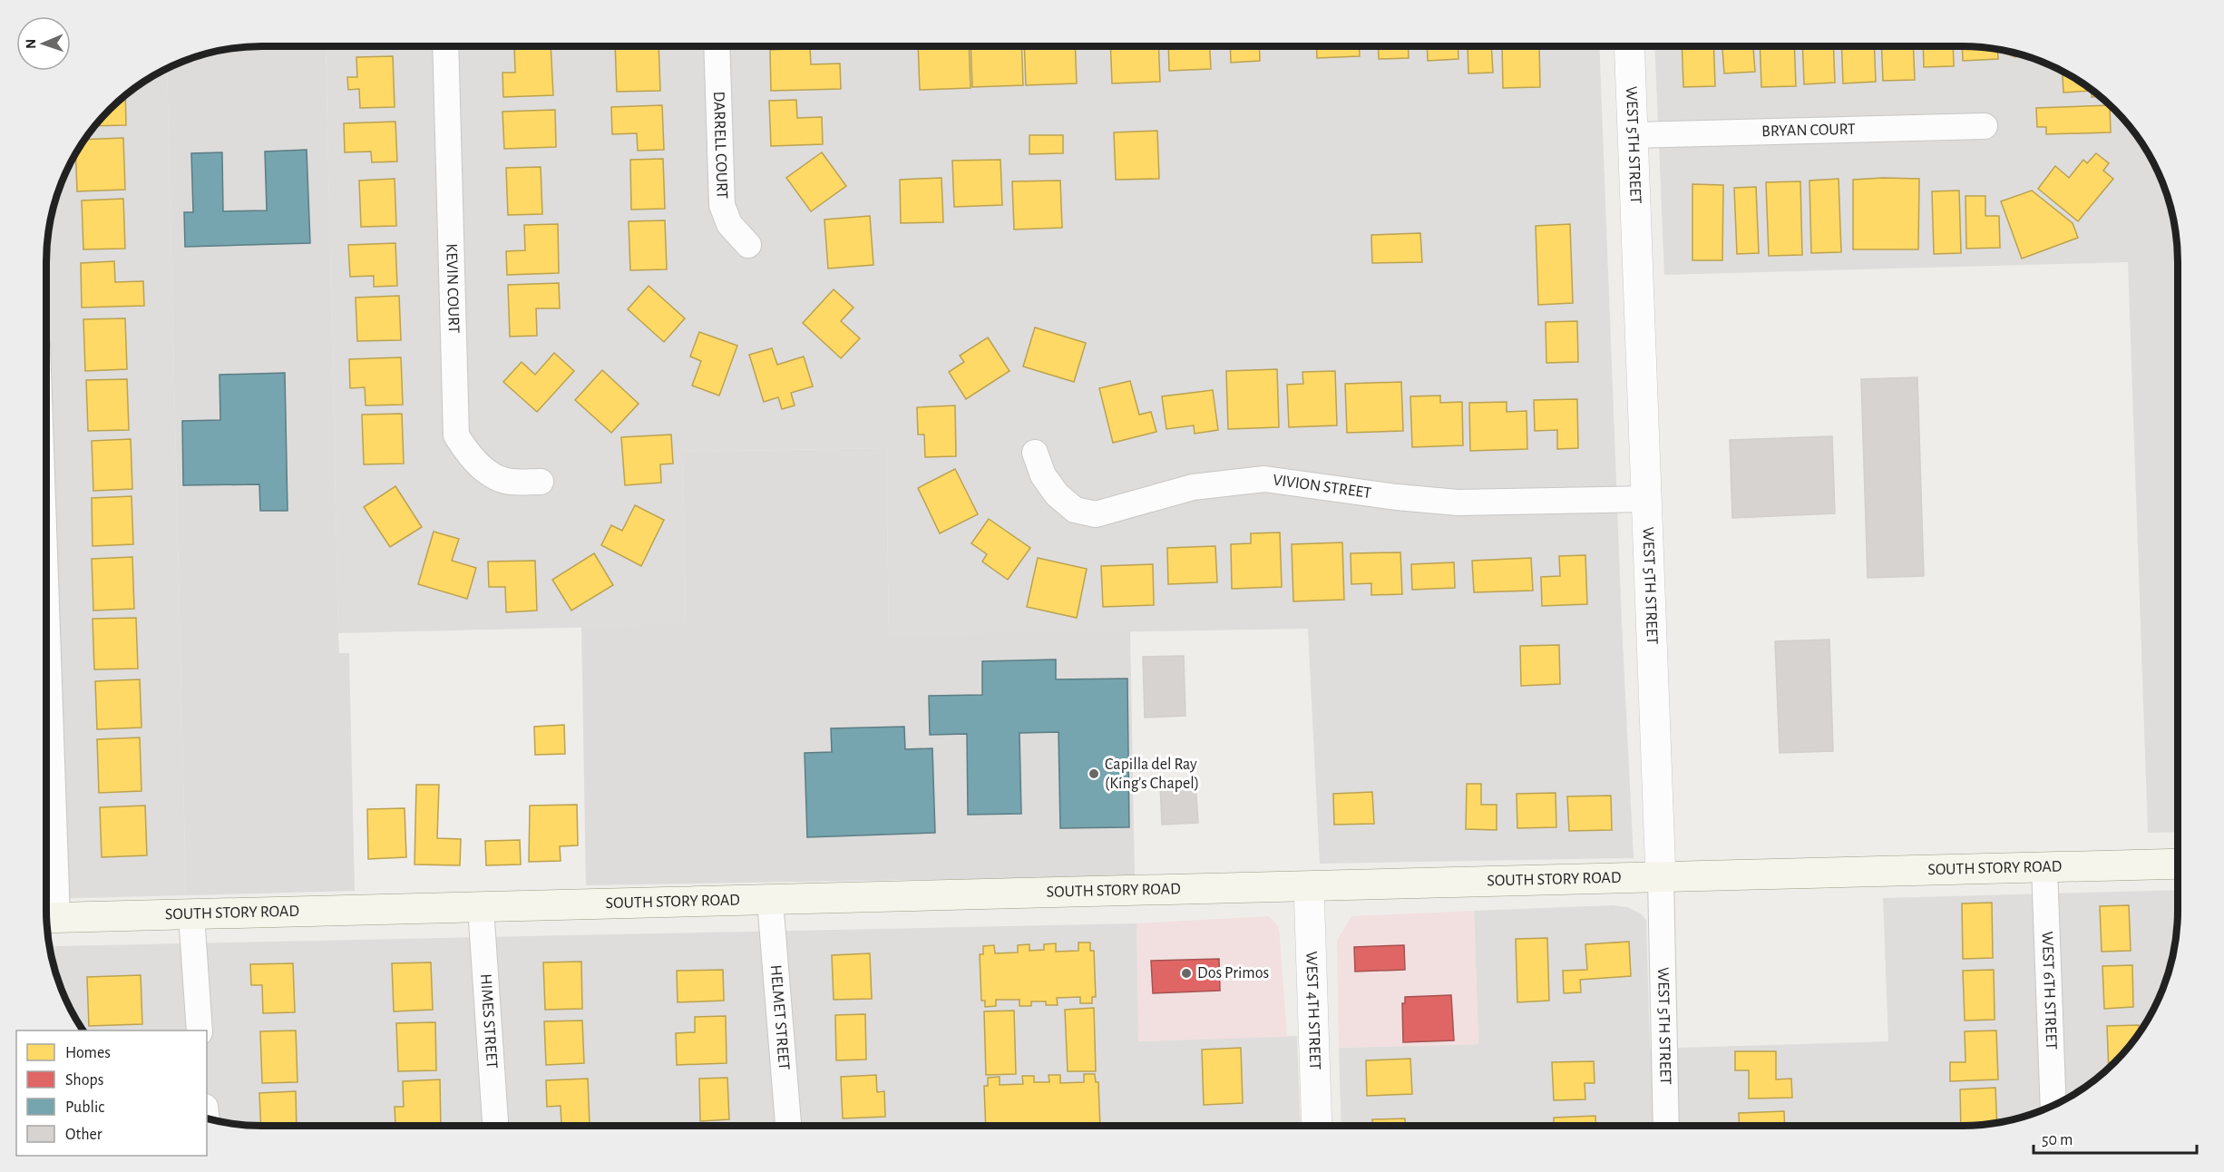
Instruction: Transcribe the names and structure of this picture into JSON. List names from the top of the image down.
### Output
{
  "streets": {
    "main road": ["SOUTH STORY ROAD"],
    "street": [
      "BRYAN COURT",
      "DARRELL COURT",
      "WEST 5TH STREET",
      "KEVIN COURT",
      "VIVION STREET",
      "WEST 6TH STREET",
      "WEST 4TH STREET",
      "HELMET STREET",
      "HIMES STREET"
    ]
  },
  "crossings": [
    ["BRYAN COURT", "WEST 5TH STREET"],
    ["WEST 5TH STREET", "VIVION STREET"],
    ["WEST 5TH STREET", "SOUTH STORY ROAD"],
    ["SOUTH STORY ROAD", "WEST 6TH STREET"],
    ["SOUTH STORY ROAD", "WEST 4TH STREET"],
    ["SOUTH STORY ROAD", "HELMET STREET"],
    ["SOUTH STORY ROAD", "HIMES STREET"]
  ],
  "places": ["Capilla del Ray (King's Chapel)", "Dos Primos"],
  "legend": [
    "Homes",
    "Shops",
    "Public",
    "Other"
  ],
  "scale_bar": "50 m",
  "north": "left"
}
